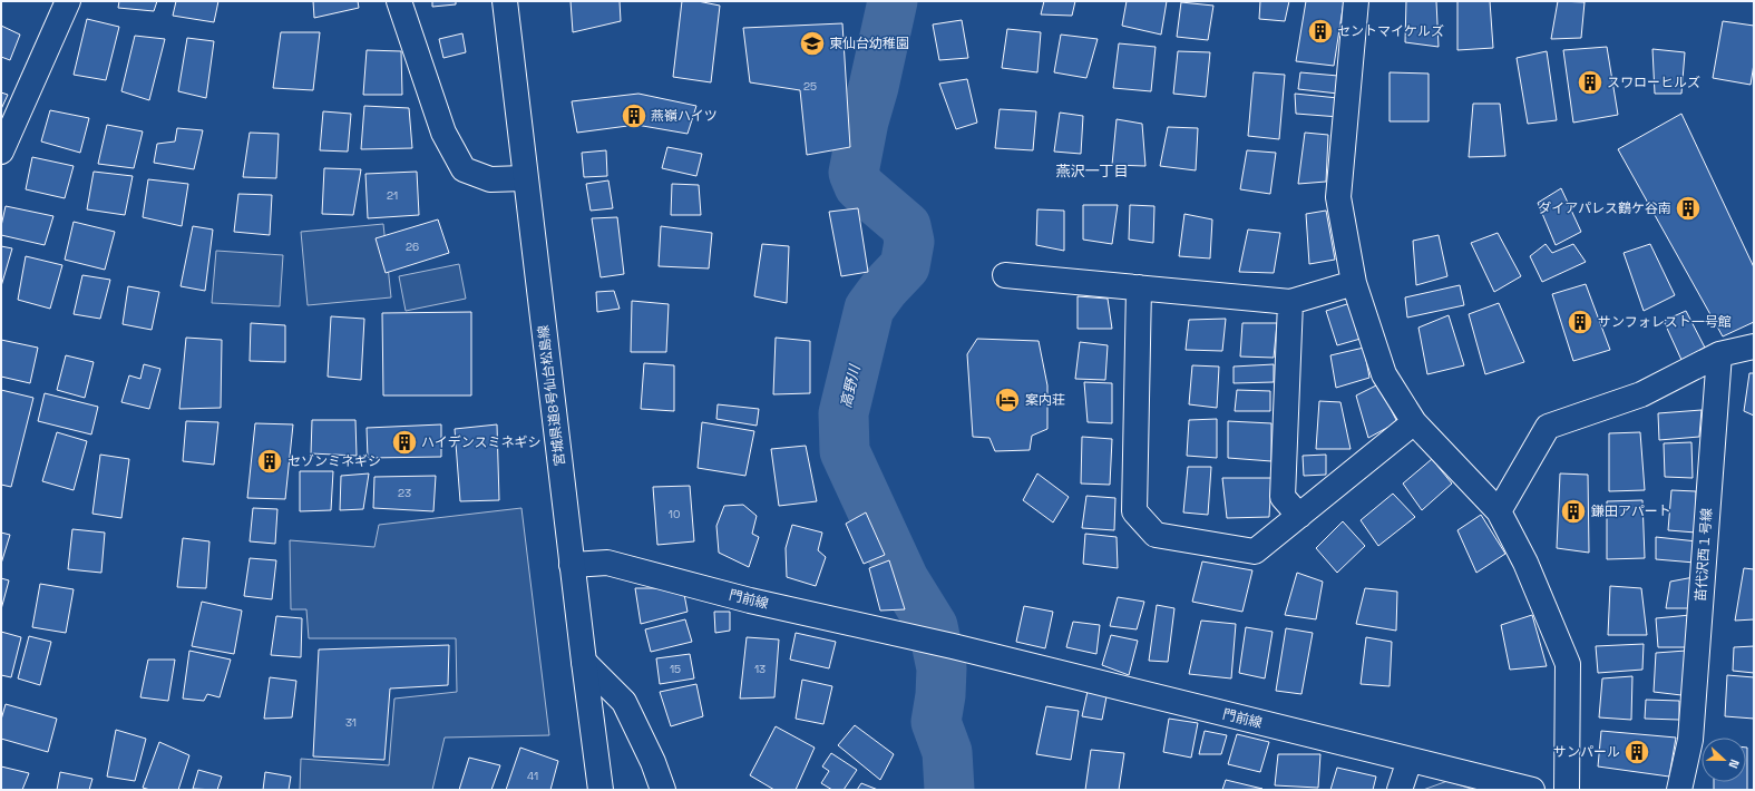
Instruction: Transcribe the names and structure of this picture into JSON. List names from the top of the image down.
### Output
{
  "streets": {
    "street": ["宮城県道8号仙台松島線", "苗代沢西１号線", "門前線"]
  },
  "crossings": [
    ["宮城県道8号仙台松島線", "門前線"]
  ],
  "districts": ["燕沢一丁目"],
  "water": ["高野川"],
  "places": {
    "building": [
      "セントマイケルズ",
      "スワローヒルズ",
      "燕嶺ハイツ",
      "ダイアパレス鶴ケ谷南",
      "サンフォレスト一号館",
      "ハイデンスミネギシ",
      "セゾンミネギシ",
      "鎌田アパート",
      "サンパール"
    ],
    "school or university": ["東仙台幼稚園"],
    "hotel": ["案内荘"]
  },
  "house_numbers": [
    "25",
    "21",
    "26",
    "23",
    "10",
    "15",
    "13",
    "31",
    "41"
  ],
  "north": "right"
}
